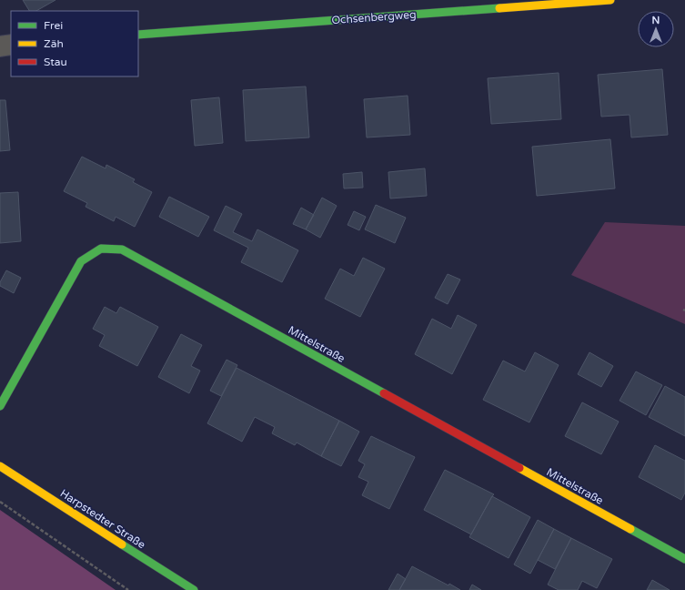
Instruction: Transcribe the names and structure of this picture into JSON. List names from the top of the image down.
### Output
{
  "streets": {
    "street": ["Ochsenbergweg", "Mittelstraße", "Harpstedter Straße"]
  },
  "legend": ["Frei", "Zäh", "Stau"],
  "north": "top"
}
